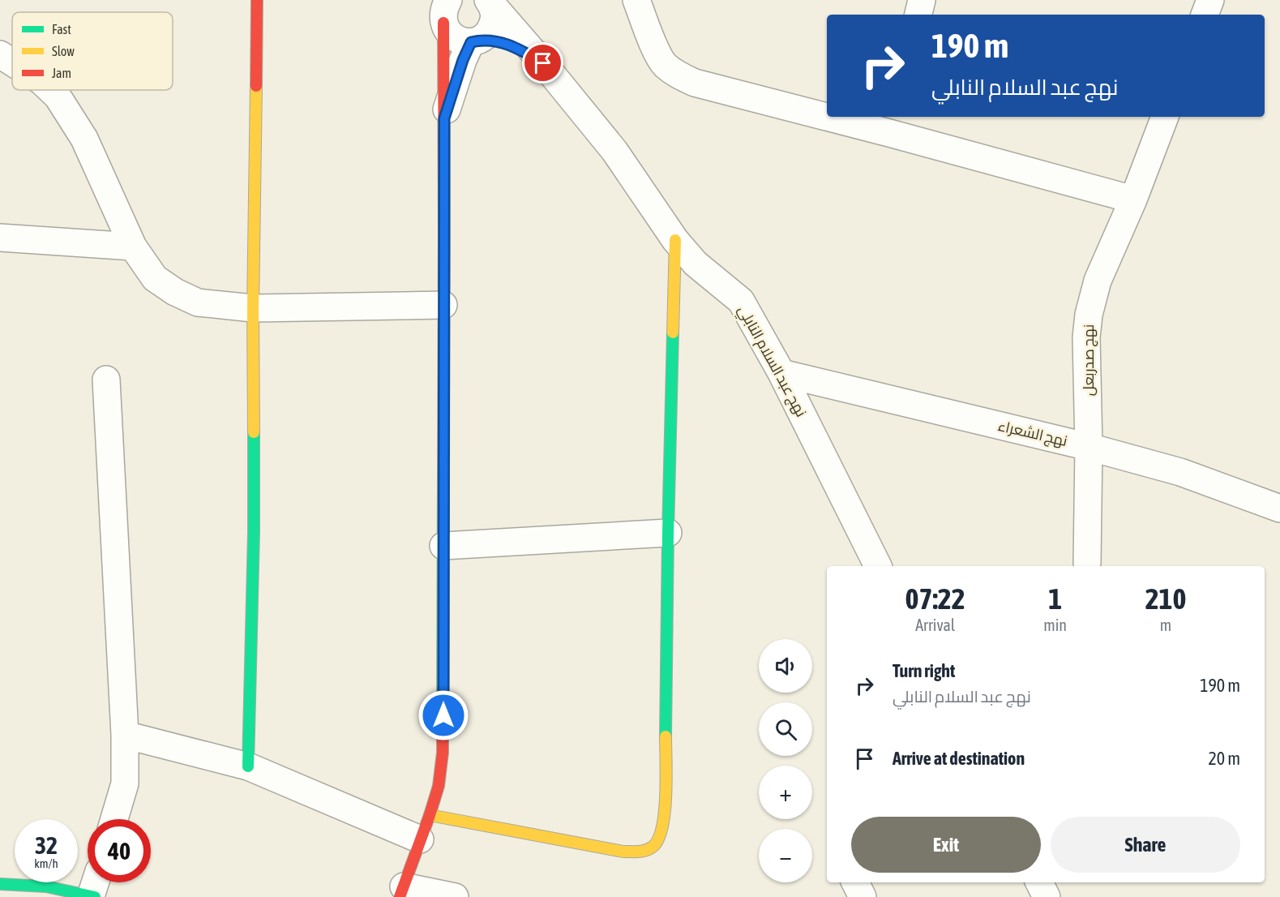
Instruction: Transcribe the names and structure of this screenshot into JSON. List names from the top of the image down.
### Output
{
  "streets": {
    "street": ["نهج صدربعل", "نهج عبد السلام النابلي", "نهج الشعراء"]
  },
  "crossings": [
    ["نهج صدربعل", "نهج الشعراء"],
    ["نهج عبد السلام النابلي", "نهج الشعراء"]
  ],
  "legend": ["Fast", "Slow", "Jam"],
  "page": {
    "turn": ["190 m", "نهج عبد السلام النابلي"],
    "eta": [
      "07:22",
      "Arrival",
      "1",
      "min",
      "210",
      "m"
    ],
    "map_buttons": ["+", "−"],
    "list": [
      {
        "name": "Turn right",
        "note": "نهج عبد السلام النابلي",
        "value": "190 m"
      },
      {
        "name": "Arrive at destination",
        "value": "20 m"
      }
    ],
    "buttons": ["Exit", "Share"],
    "speed": "32 km/h",
    "limit": "40"
  }
}
